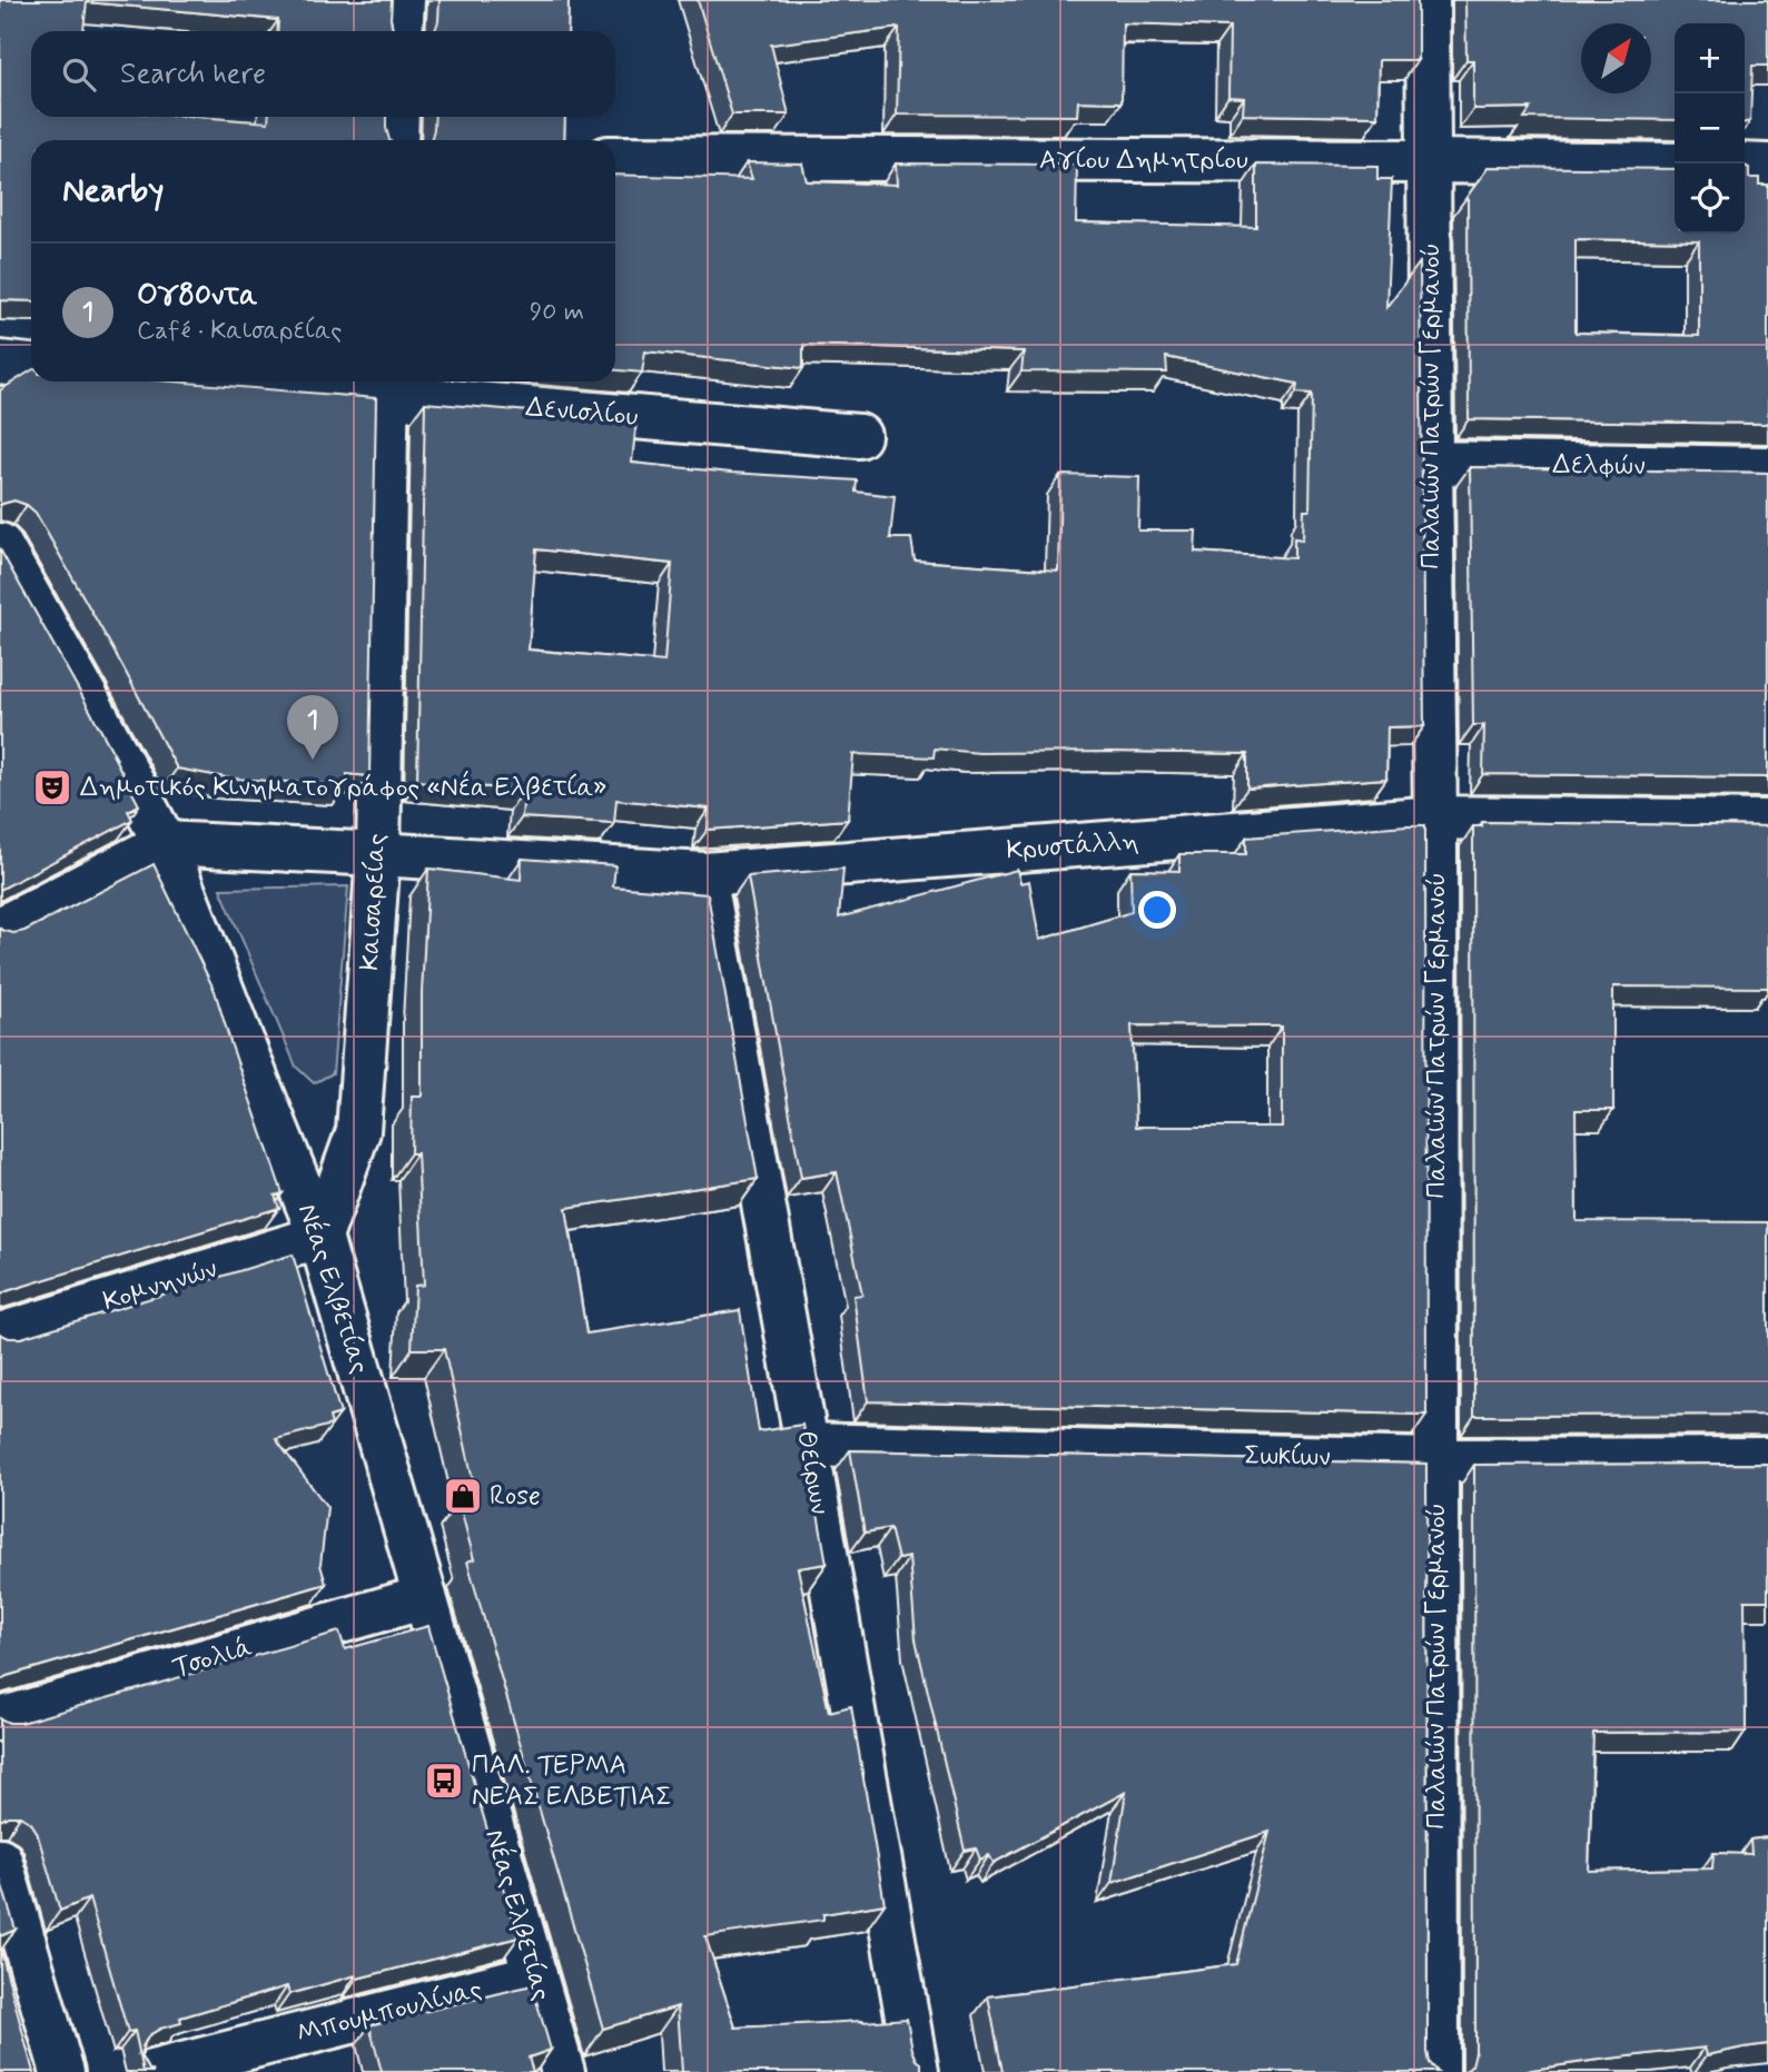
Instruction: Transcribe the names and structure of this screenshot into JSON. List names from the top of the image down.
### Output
{
  "streets": {
    "street": [
      "Αγίου Δημητρίου",
      "Παλαιών Πατρών Γερμανού",
      "Δενισλίου",
      "Δελφών",
      "Κρυστάλλη",
      "Καισαρείας",
      "Κομνηνών",
      "Νέας Ελβετίας",
      "Σωκίων",
      "Θείρων",
      "Τσολιά",
      "Μπουμπουλίνας"
    ]
  },
  "crossings": [
    ["Αγίου Δημητρίου", "Παλαιών Πατρών Γερμανού"],
    ["Παλαιών Πατρών Γερμανού", "Δελφών"],
    ["Παλαιών Πατρών Γερμανού", "Κρυστάλλη"],
    ["Παλαιών Πατρών Γερμανού", "Σωκίων"],
    ["Δενισλίου", "Καισαρείας"],
    ["Κρυστάλλη", "Καισαρείας"],
    ["Κρυστάλλη", "Νέας Ελβετίας"],
    ["Κρυστάλλη", "Θείρων"],
    ["Καισαρείας", "Κομνηνών"],
    ["Καισαρείας", "Νέας Ελβετίας"],
    ["Κομνηνών", "Νέας Ελβετίας"],
    ["Νέας Ελβετίας", "Τσολιά"],
    ["Νέας Ελβετίας", "Μπουμπουλίνας"],
    ["Σωκίων", "Θείρων"]
  ],
  "places": {
    "theatre": ["Δημοτικός Κινηματογράφος «Νέα Ελβετία»"],
    "shop": ["Rose"],
    "bus stop": ["ΠΑΛ. ΤΕΡΜΑ ΝΕΑΣ ΕΛΒΕΤΙΑΣ"]
  },
  "north": "top right",
  "page": {
    "map_buttons": ["+", "−"],
    "search": "Search here",
    "heading": "Nearby",
    "list": [
      {
        "mark": "1",
        "name": "Ογ80ντα",
        "note": "Café · Καισαρείας",
        "value": "90 m"
      }
    ],
    "pins": "1"
  }
}
